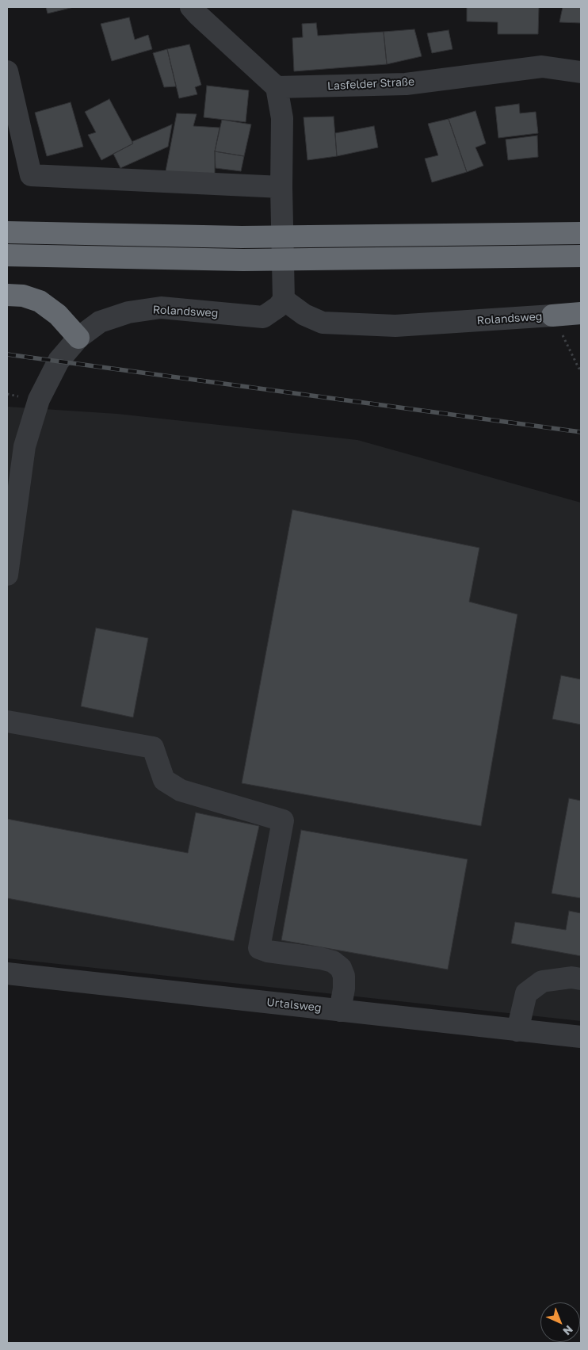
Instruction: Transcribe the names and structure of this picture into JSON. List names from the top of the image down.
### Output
{
  "streets": {
    "street": ["Lasfelder Straße", "Rolandsweg", "Urtalsweg"]
  },
  "north": "bottom right"
}
